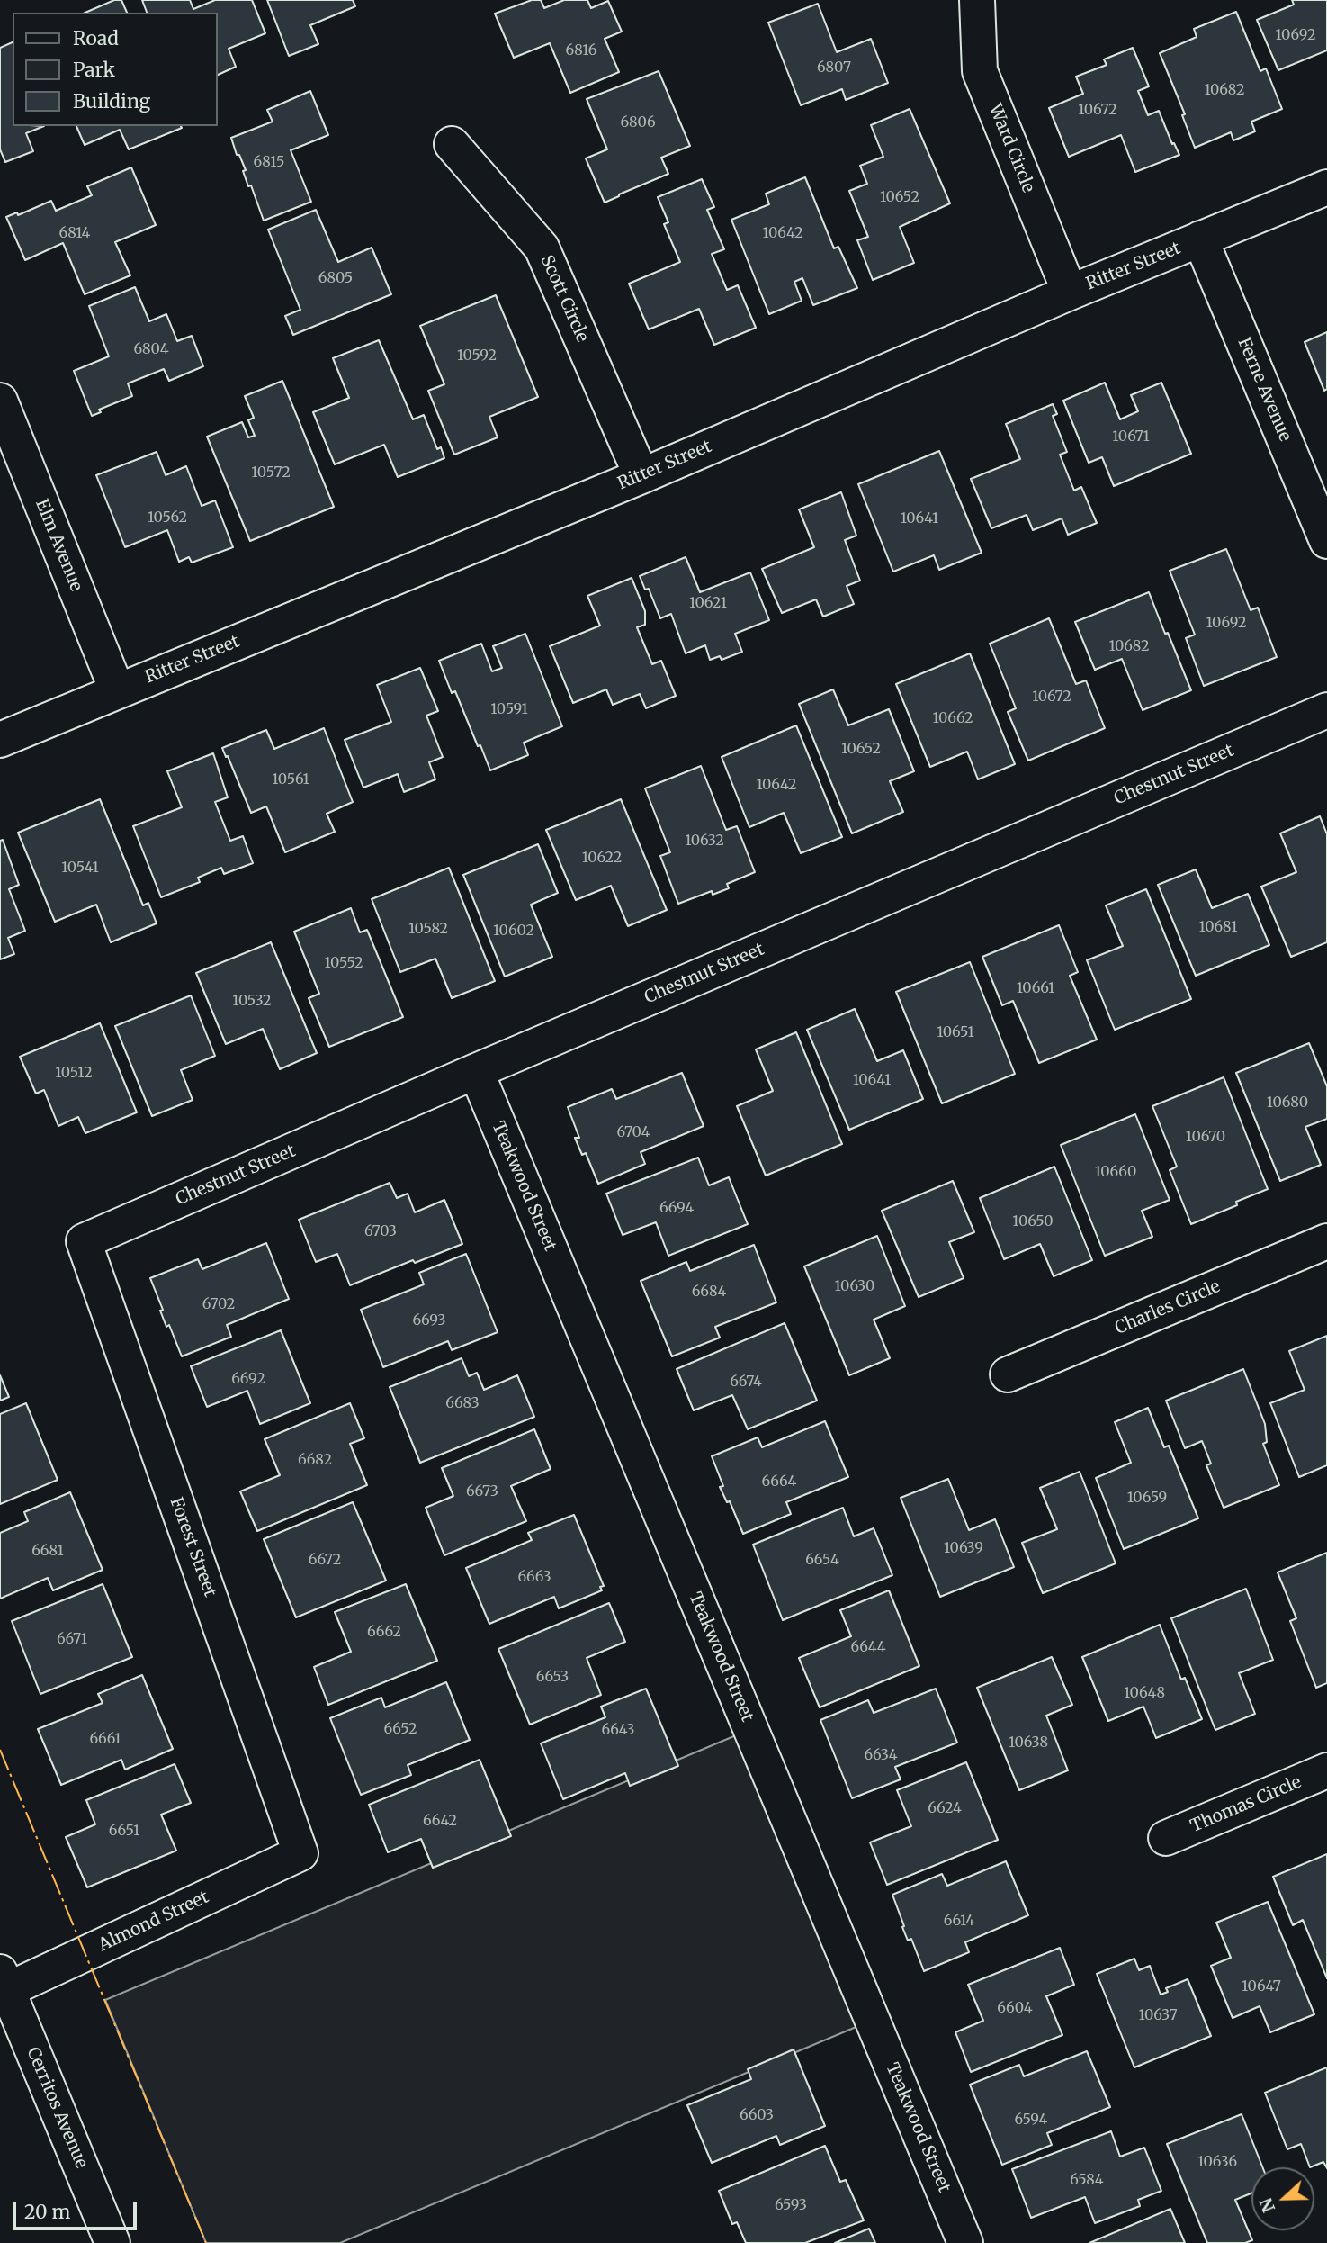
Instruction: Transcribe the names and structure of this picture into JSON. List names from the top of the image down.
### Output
{
  "streets": {
    "street": [
      "Ward Circle",
      "Ritter Street",
      "Scott Circle",
      "Ferne Avenue",
      "Elm Avenue",
      "Chestnut Street",
      "Teakwood Street",
      "Charles Circle",
      "Forest Street",
      "Thomas Circle",
      "Almond Street",
      "Cerritos Avenue"
    ]
  },
  "crossings": [
    ["Ward Circle", "Ritter Street"],
    ["Ritter Street", "Scott Circle"],
    ["Ritter Street", "Ferne Avenue"],
    ["Ritter Street", "Elm Avenue"],
    ["Chestnut Street", "Teakwood Street"],
    ["Chestnut Street", "Forest Street"],
    ["Forest Street", "Almond Street"],
    ["Almond Street", "Cerritos Avenue"]
  ],
  "house_numbers": [
    "10692",
    "6816",
    "6807",
    "10682",
    "10672",
    "6806",
    "6815",
    "10652",
    "6814",
    "10642",
    "6805",
    "6804",
    "10592",
    "10671",
    "10572",
    "10562",
    "10641",
    "10621",
    "10692",
    "10682",
    "10672",
    "10591",
    "10662",
    "10652",
    "10561",
    "10642",
    "10632",
    "10622",
    "10541",
    "10681",
    "10582",
    "10602",
    "10552",
    "10661",
    "10532",
    "10651",
    "10512",
    "10641",
    "10680",
    "6704",
    "10670",
    "10660",
    "6694",
    "10650",
    "6703",
    "10630",
    "6684",
    "6702",
    "6693",
    "6692",
    "6674",
    "6683",
    "6682",
    "6664",
    "6673",
    "10659",
    "10639",
    "6681",
    "6672",
    "6654",
    "6663",
    "6662",
    "6671",
    "6644",
    "6653",
    "10648",
    "6652",
    "6643",
    "6661",
    "10638",
    "6634",
    "6624",
    "6642",
    "6651",
    "6614",
    "10647",
    "6604",
    "10637",
    "6603",
    "6594",
    "10636",
    "6584",
    "6593"
  ],
  "legend": ["Road", "Park", "Building"],
  "scale_bar": "20 m",
  "north": "left"
}
